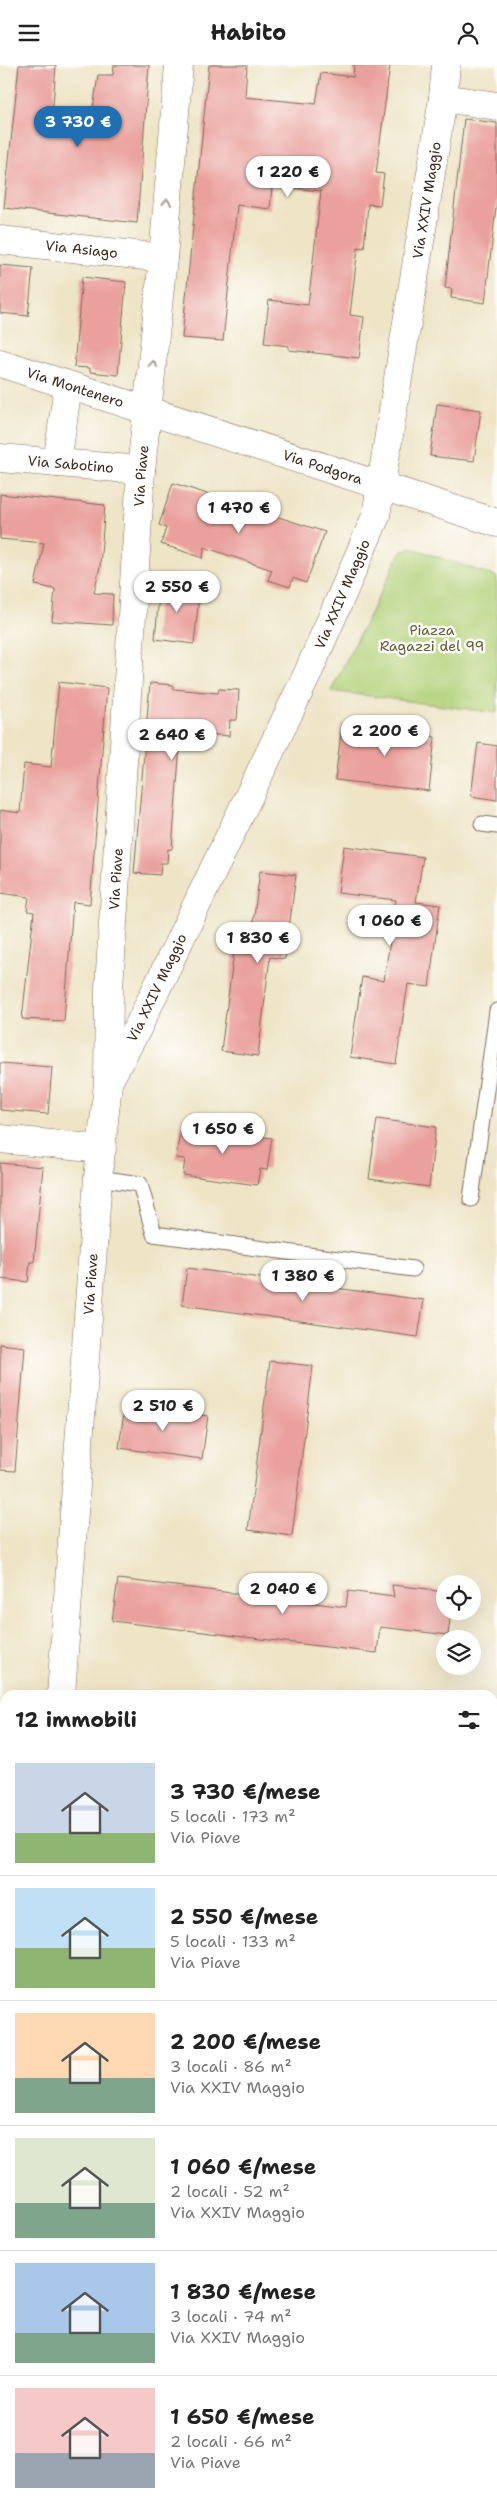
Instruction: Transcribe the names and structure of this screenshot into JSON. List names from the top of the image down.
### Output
{
  "streets": {
    "street": [
      "Via XXIV Maggio",
      "Via Asiago",
      "Via Montenero",
      "Via Sabotino",
      "Via Podgora",
      "Via Piave"
    ]
  },
  "crossings": [
    ["Via XXIV Maggio", "Via Podgora"],
    ["Via XXIV Maggio", "Via Piave"],
    ["Via Asiago", "Via Piave"],
    ["Via Montenero", "Via Podgora"],
    ["Via Montenero", "Via Piave"],
    ["Via Sabotino", "Via Piave"],
    ["Via Podgora", "Via Piave"]
  ],
  "parks": ["Piazza Ragazzi del 99"],
  "page": {
    "header": "Habito",
    "price": [
      "3 730 €",
      "1 220 €",
      "1 470 €",
      "2 550 €",
      "2 200 €",
      "2 640 €",
      "1 060 €",
      "1 830 €",
      "1 650 €",
      "1 380 €",
      "2 510 €",
      "2 040 €"
    ],
    "heading": "12 immobili",
    "list": [
      {
        "name": "3 730 €/mese",
        "note": "5 locali · 173 m² · Via Piave"
      },
      {
        "name": "2 550 €/mese",
        "note": "5 locali · 133 m² · Via Piave"
      },
      {
        "name": "2 200 €/mese",
        "note": "3 locali · 86 m² · Via XXIV Maggio"
      },
      {
        "name": "1 060 €/mese",
        "note": "2 locali · 52 m² · Via XXIV Maggio"
      },
      {
        "name": "1 830 €/mese",
        "note": "3 locali · 74 m² · Via XXIV Maggio"
      },
      {
        "name": "1 650 €/mese",
        "note": "2 locali · 66 m² · Via Piave"
      }
    ]
  }
}
